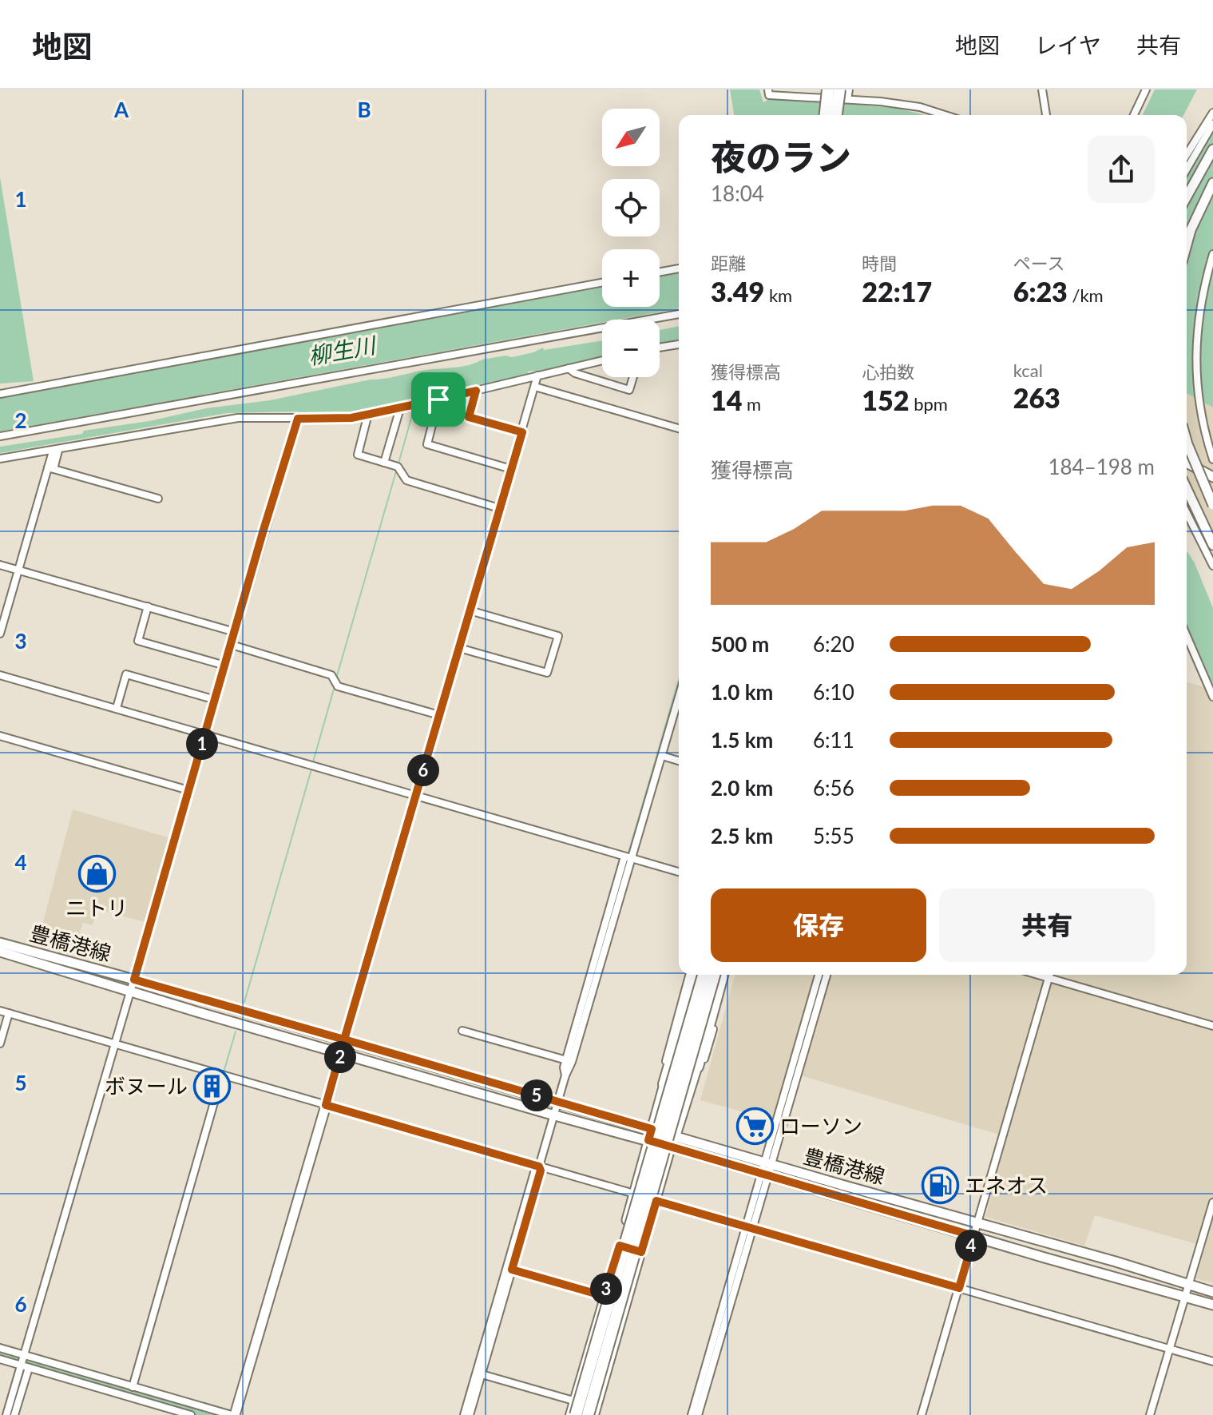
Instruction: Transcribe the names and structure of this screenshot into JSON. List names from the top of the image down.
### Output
{
  "streets": {
    "main road": ["豊橋港線"]
  },
  "water": ["柳生川"],
  "places": {
    "shop": ["ニトリ"],
    "building": ["ボヌール"],
    "supermarket": ["ローソン"],
    "fuel station": ["エネオス"]
  },
  "north": "bottom left",
  "page": {
    "header": "地図",
    "nav": ["地図", "レイヤ", "共有"],
    "map_buttons": ["+", "−"],
    "heading": ["夜のラン", "18:04"],
    "stats": [
      ["距離", "3.49 km"],
      ["時間", "22:17"],
      ["ペース", "6:23 /km"],
      ["獲得標高", "14 m"],
      ["心拍数", "152 bpm"],
      ["kcal", "263"]
    ],
    "chart": ["獲得標高", "184–198 m"],
    "list": [
      {
        "name": "500 m",
        "note": "6:20"
      },
      {
        "name": "1.0 km",
        "note": "6:10"
      },
      {
        "name": "1.5 km",
        "note": "6:11"
      },
      {
        "name": "2.0 km",
        "note": "6:56"
      },
      {
        "name": "2.5 km",
        "note": "5:55"
      }
    ],
    "pins": [
      "1",
      "6",
      "2",
      "5",
      "4",
      "3"
    ],
    "buttons": ["保存", "共有"]
  },
  "grid": {
    "columns": ["A", "B"],
    "rows": [
      "1",
      "2",
      "3",
      "4",
      "5",
      "6"
    ]
  }
}
